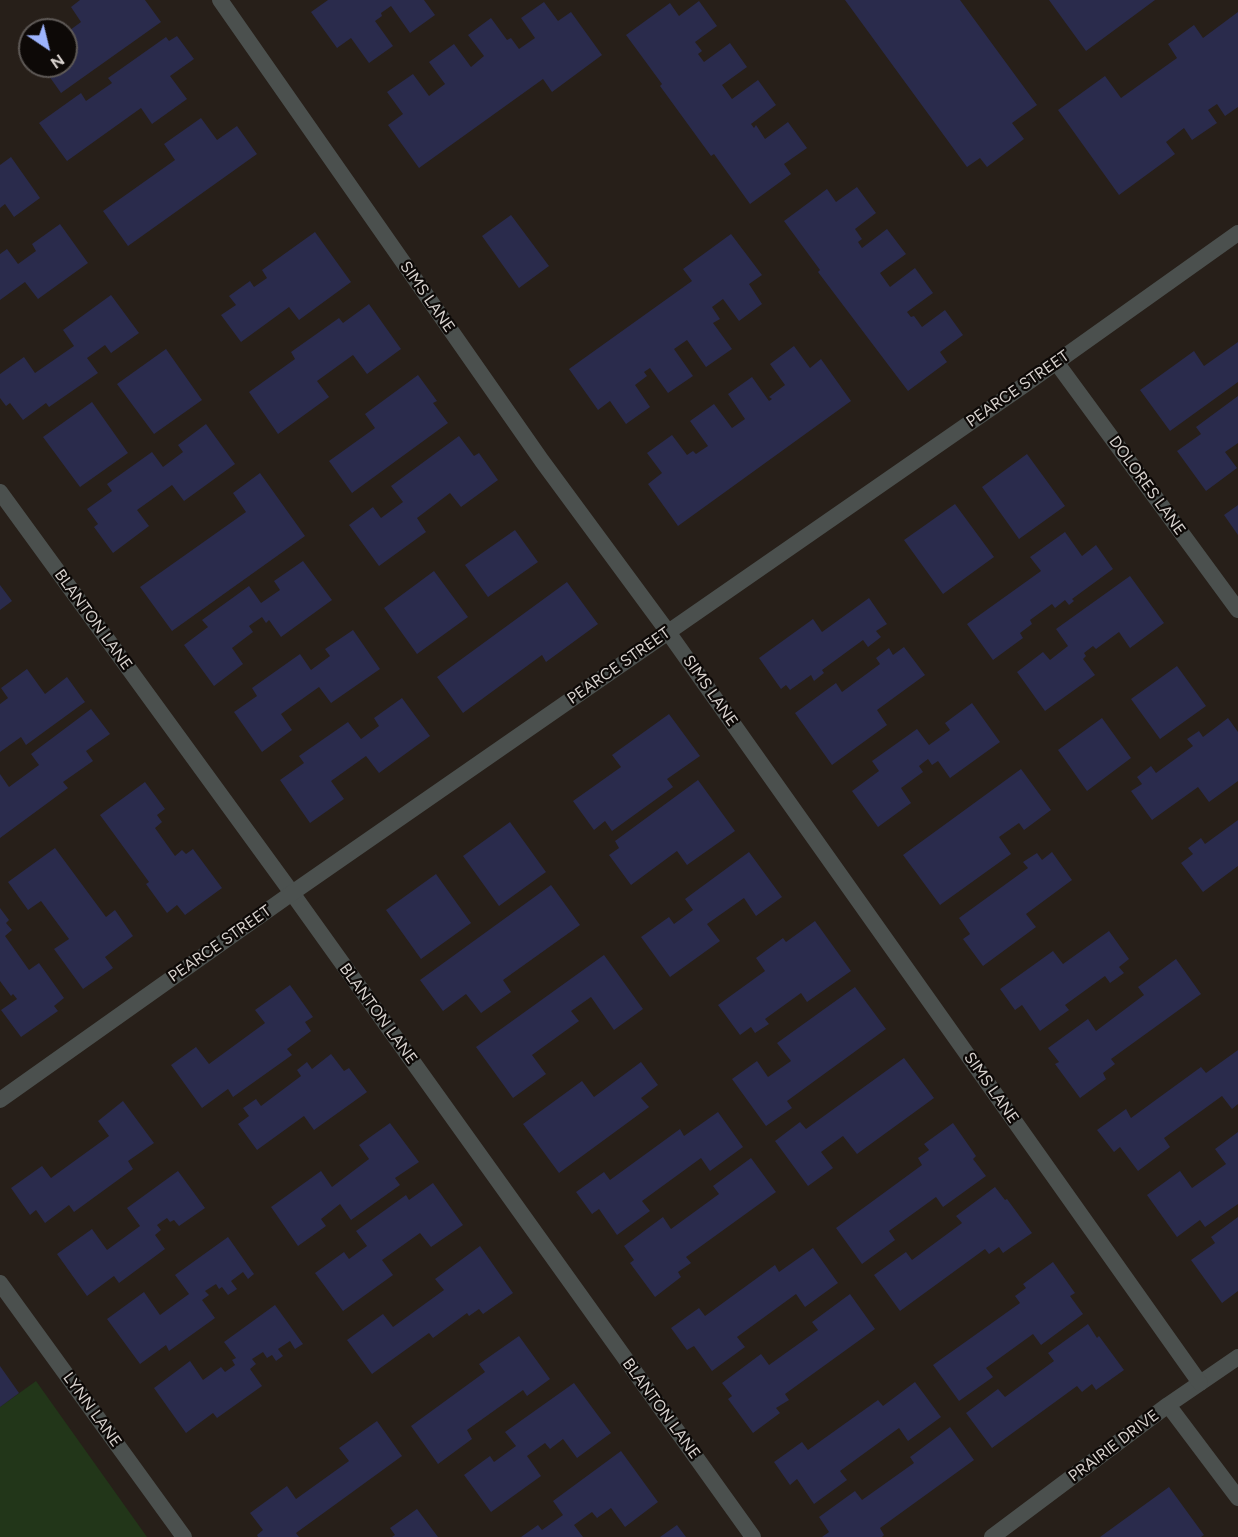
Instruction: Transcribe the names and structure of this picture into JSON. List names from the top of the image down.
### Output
{
  "streets": {
    "street": [
      "SIMS LANE",
      "PEARCE STREET",
      "DOLORES LANE",
      "BLANTON LANE",
      "LYNN LANE",
      "PRAIRIE DRIVE"
    ]
  },
  "crossings": [
    ["SIMS LANE", "PEARCE STREET"],
    ["SIMS LANE", "PRAIRIE DRIVE"],
    ["PEARCE STREET", "DOLORES LANE"],
    ["PEARCE STREET", "BLANTON LANE"]
  ],
  "north": "bottom right"
}
